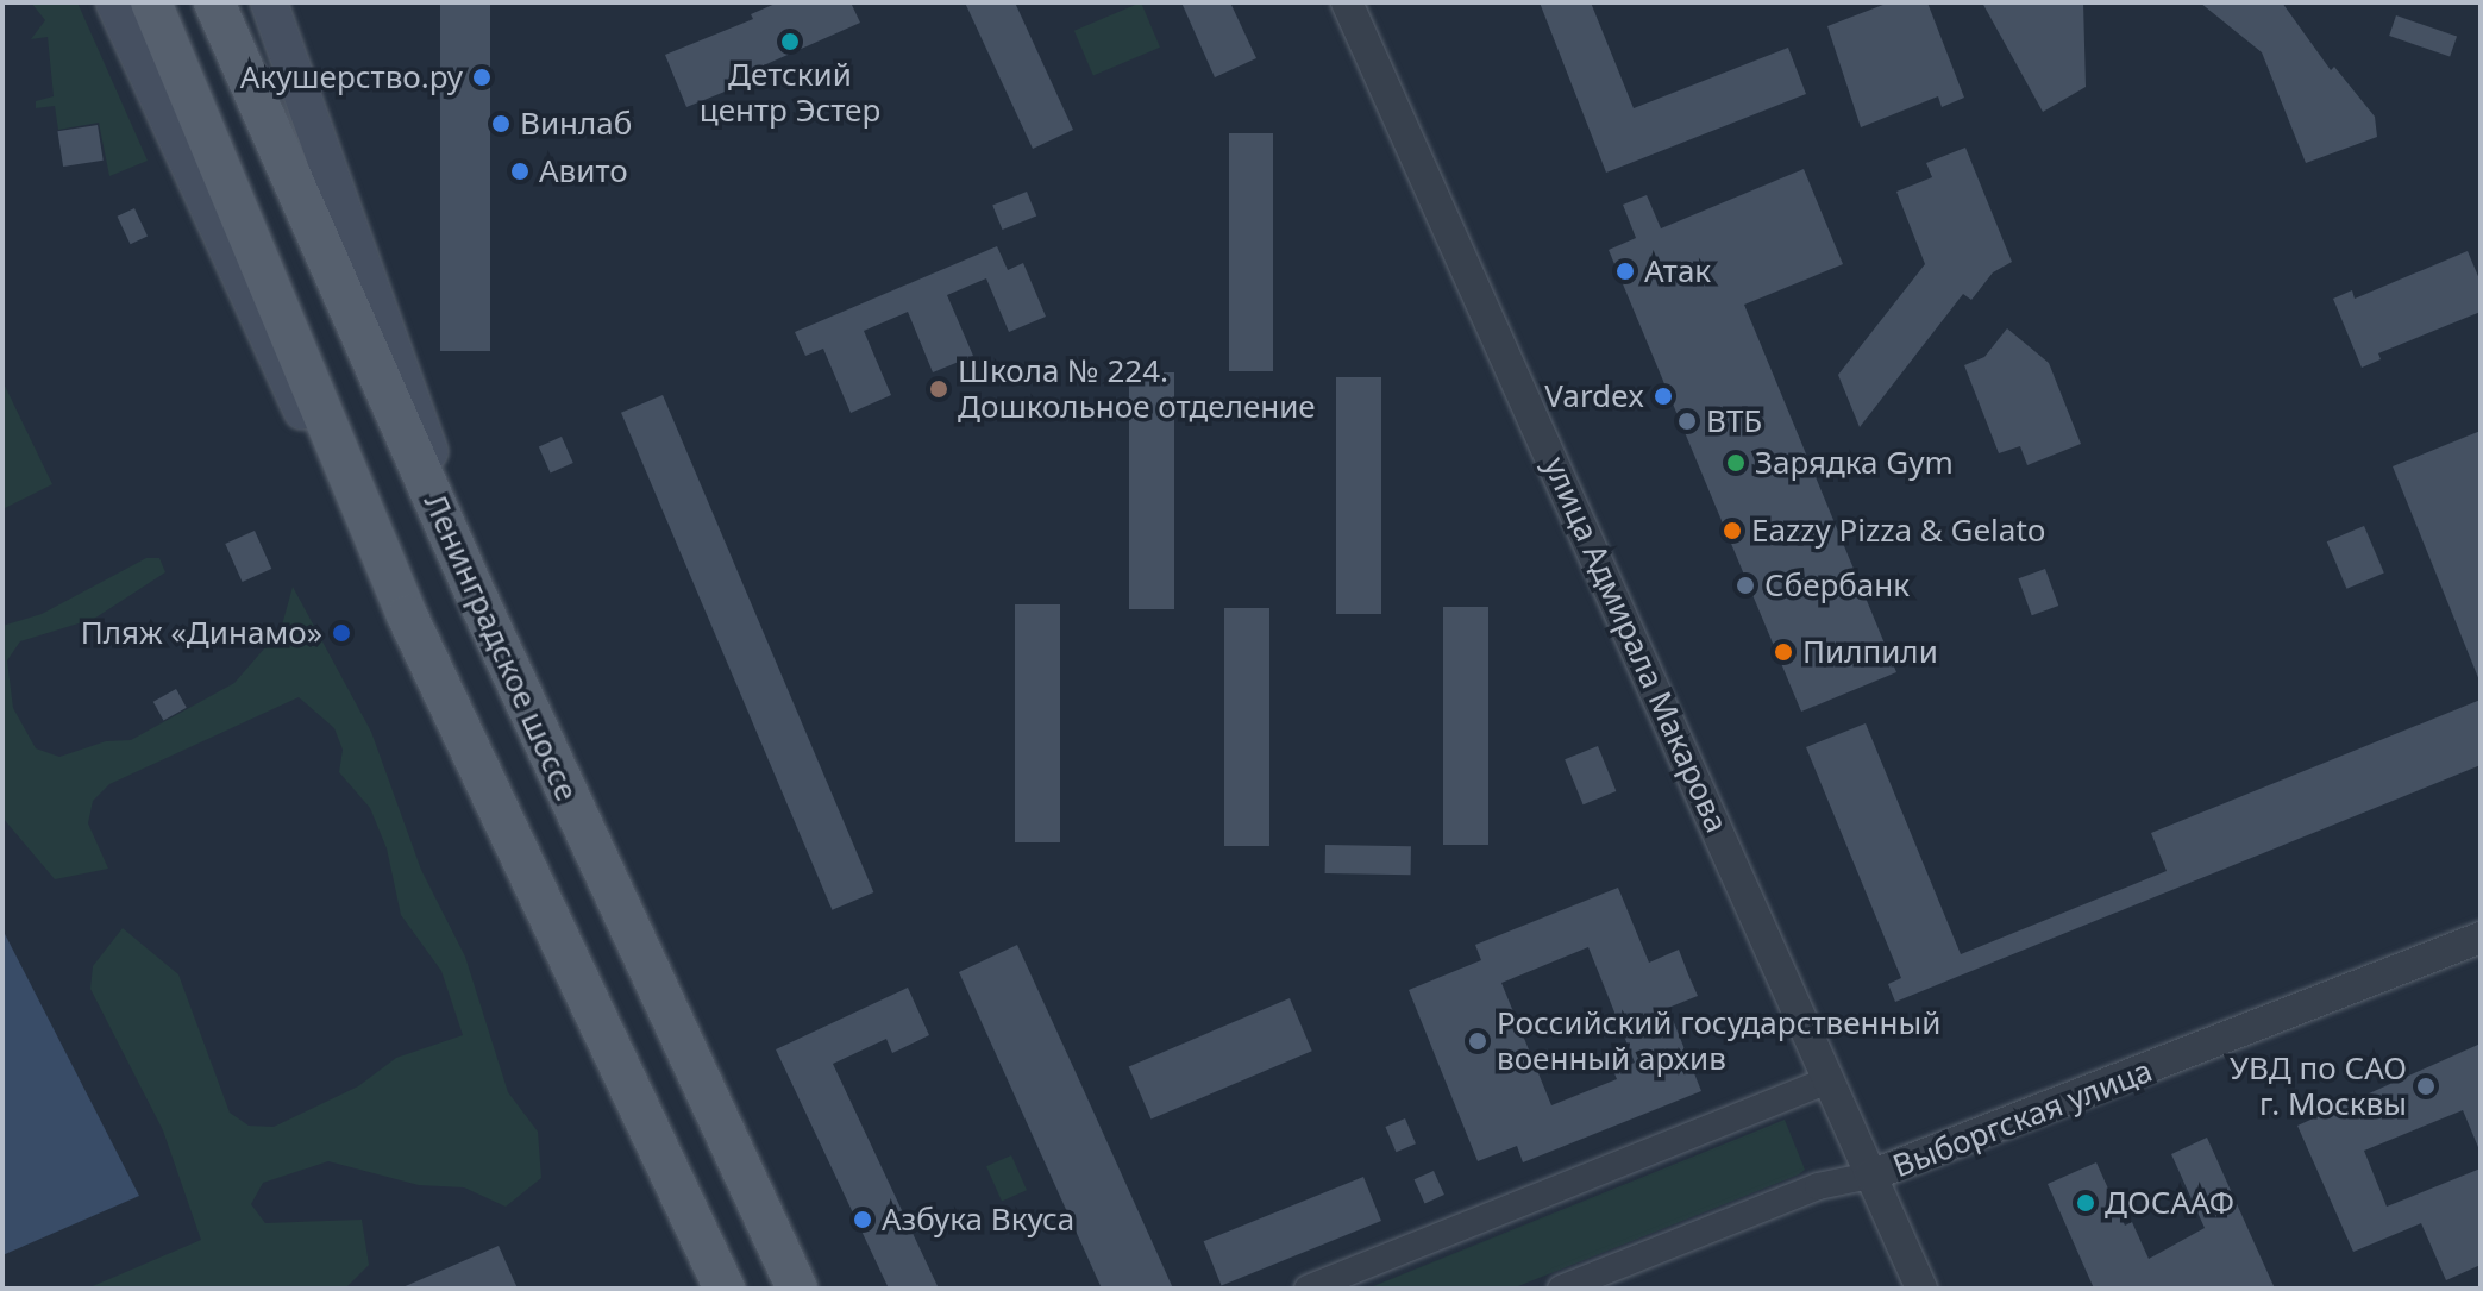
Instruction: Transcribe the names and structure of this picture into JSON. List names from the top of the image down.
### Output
{
  "streets": {
    "main road": ["Ленинградское шоссе"],
    "street": ["улица Адмирала Макарова", "Выборгская улица"]
  },
  "crossings": [
    ["улица Адмирала Макарова", "Выборгская улица"]
  ],
  "places": [
    "Детский центр Эстер",
    "Акушерство.ру",
    "Винлаб",
    "Авито",
    "Атак",
    "Школа № 224. Дошкольное отделение",
    "Vardex",
    "ВТБ",
    "Зарядка Gym",
    "Eazzy Pizza & Gelato",
    "Сбербанк",
    "Пляж «Динамо»",
    "Пилпили",
    "Российский государственный военный архив",
    "УВД по САО г. Москвы",
    "ДОСААФ",
    "Азбука Вкуса"
  ]
}
